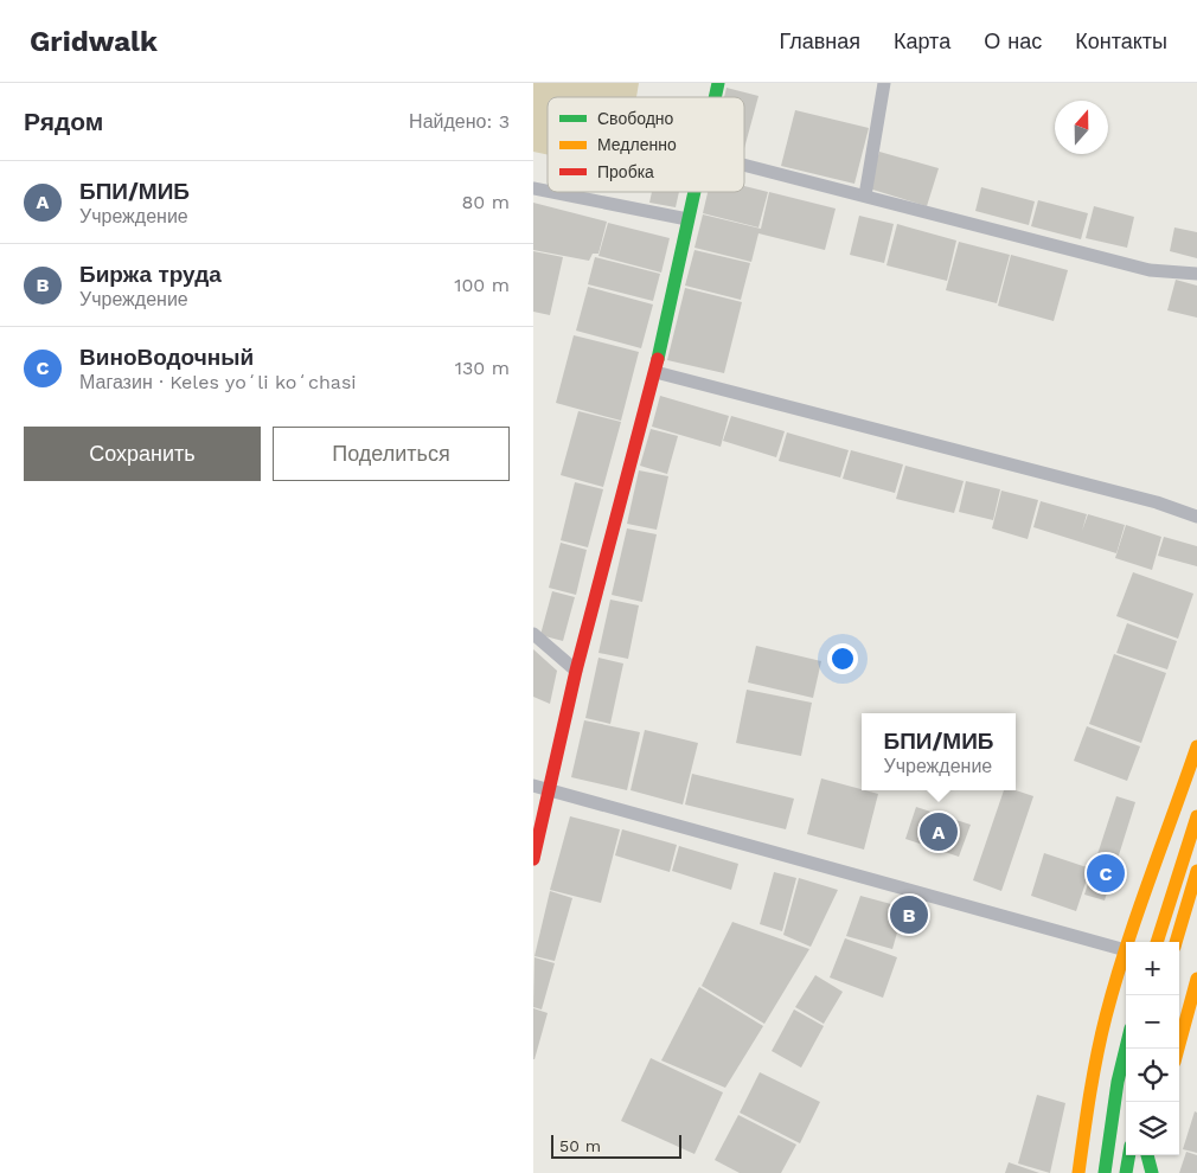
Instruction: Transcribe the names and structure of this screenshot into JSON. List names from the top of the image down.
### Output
{
  "legend": ["Свободно", "Медленно", "Пробка"],
  "scale_bar": "50 m",
  "north": "top",
  "page": {
    "header": "Gridwalk",
    "nav": [
      "Главная",
      "Карта",
      "О нас",
      "Контакты"
    ],
    "heading": ["Рядом", "Найдено: 3"],
    "list": [
      {
        "mark": "A",
        "name": "БПИ/МИБ",
        "note": "Учреждение",
        "value": "80 m"
      },
      {
        "mark": "B",
        "name": "Биржа труда",
        "note": "Учреждение",
        "value": "100 m"
      },
      {
        "mark": "C",
        "name": "ВиноВодочный",
        "note": "Магазин · Keles yoʻli koʻchasi",
        "value": "130 m"
      }
    ],
    "buttons": ["Сохранить", "Поделиться"],
    "popup": ["БПИ/МИБ", "Учреждение"],
    "pins": ["A", "C", "B"],
    "map_buttons": ["+", "−"],
    "scale": "50 m"
  }
}
